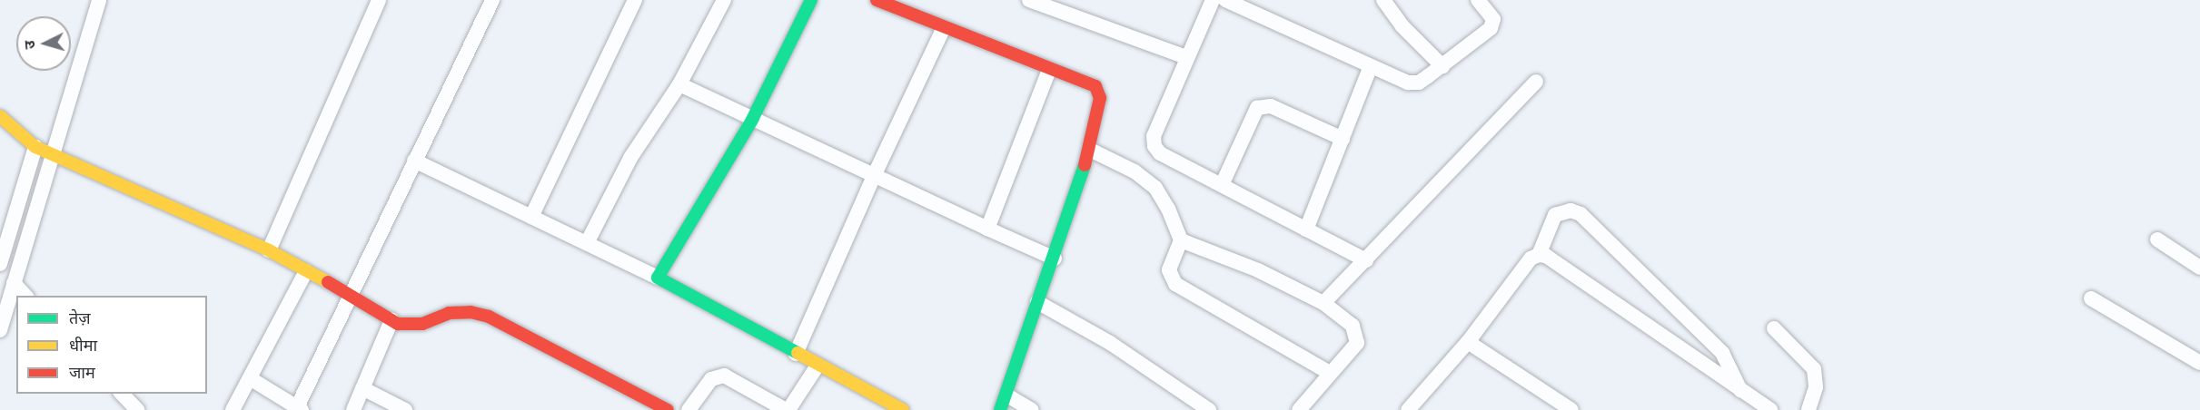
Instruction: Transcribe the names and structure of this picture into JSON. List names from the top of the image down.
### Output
{
  "legend": ["तेज़", "धीमा", "जाम"],
  "north": "left"
}
